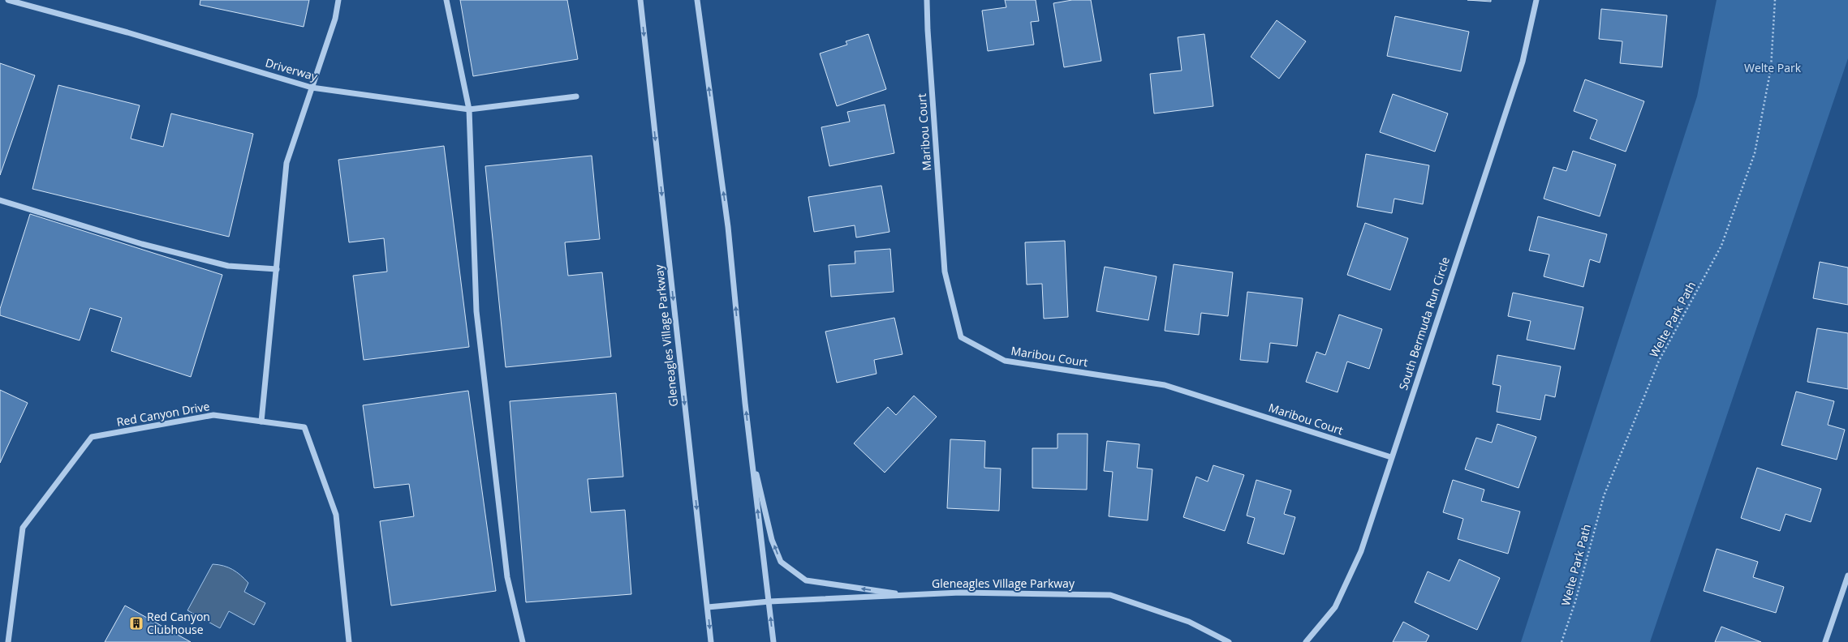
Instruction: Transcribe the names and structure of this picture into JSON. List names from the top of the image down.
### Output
{
  "streets": {
    "street": [
      "Driverway",
      "Maribou Court",
      "South Bermuda Run Circle",
      "Gleneagles Village Parkway",
      "Red Canyon Drive"
    ],
    "path": ["Welte Park Path"]
  },
  "crossings": [
    ["Maribou Court", "South Bermuda Run Circle"]
  ],
  "one_way": ["Gleneagles Village Parkway"],
  "parks": ["Welte Park"],
  "places": {
    "building": ["Red Canyon Clubhouse"]
  }
}
